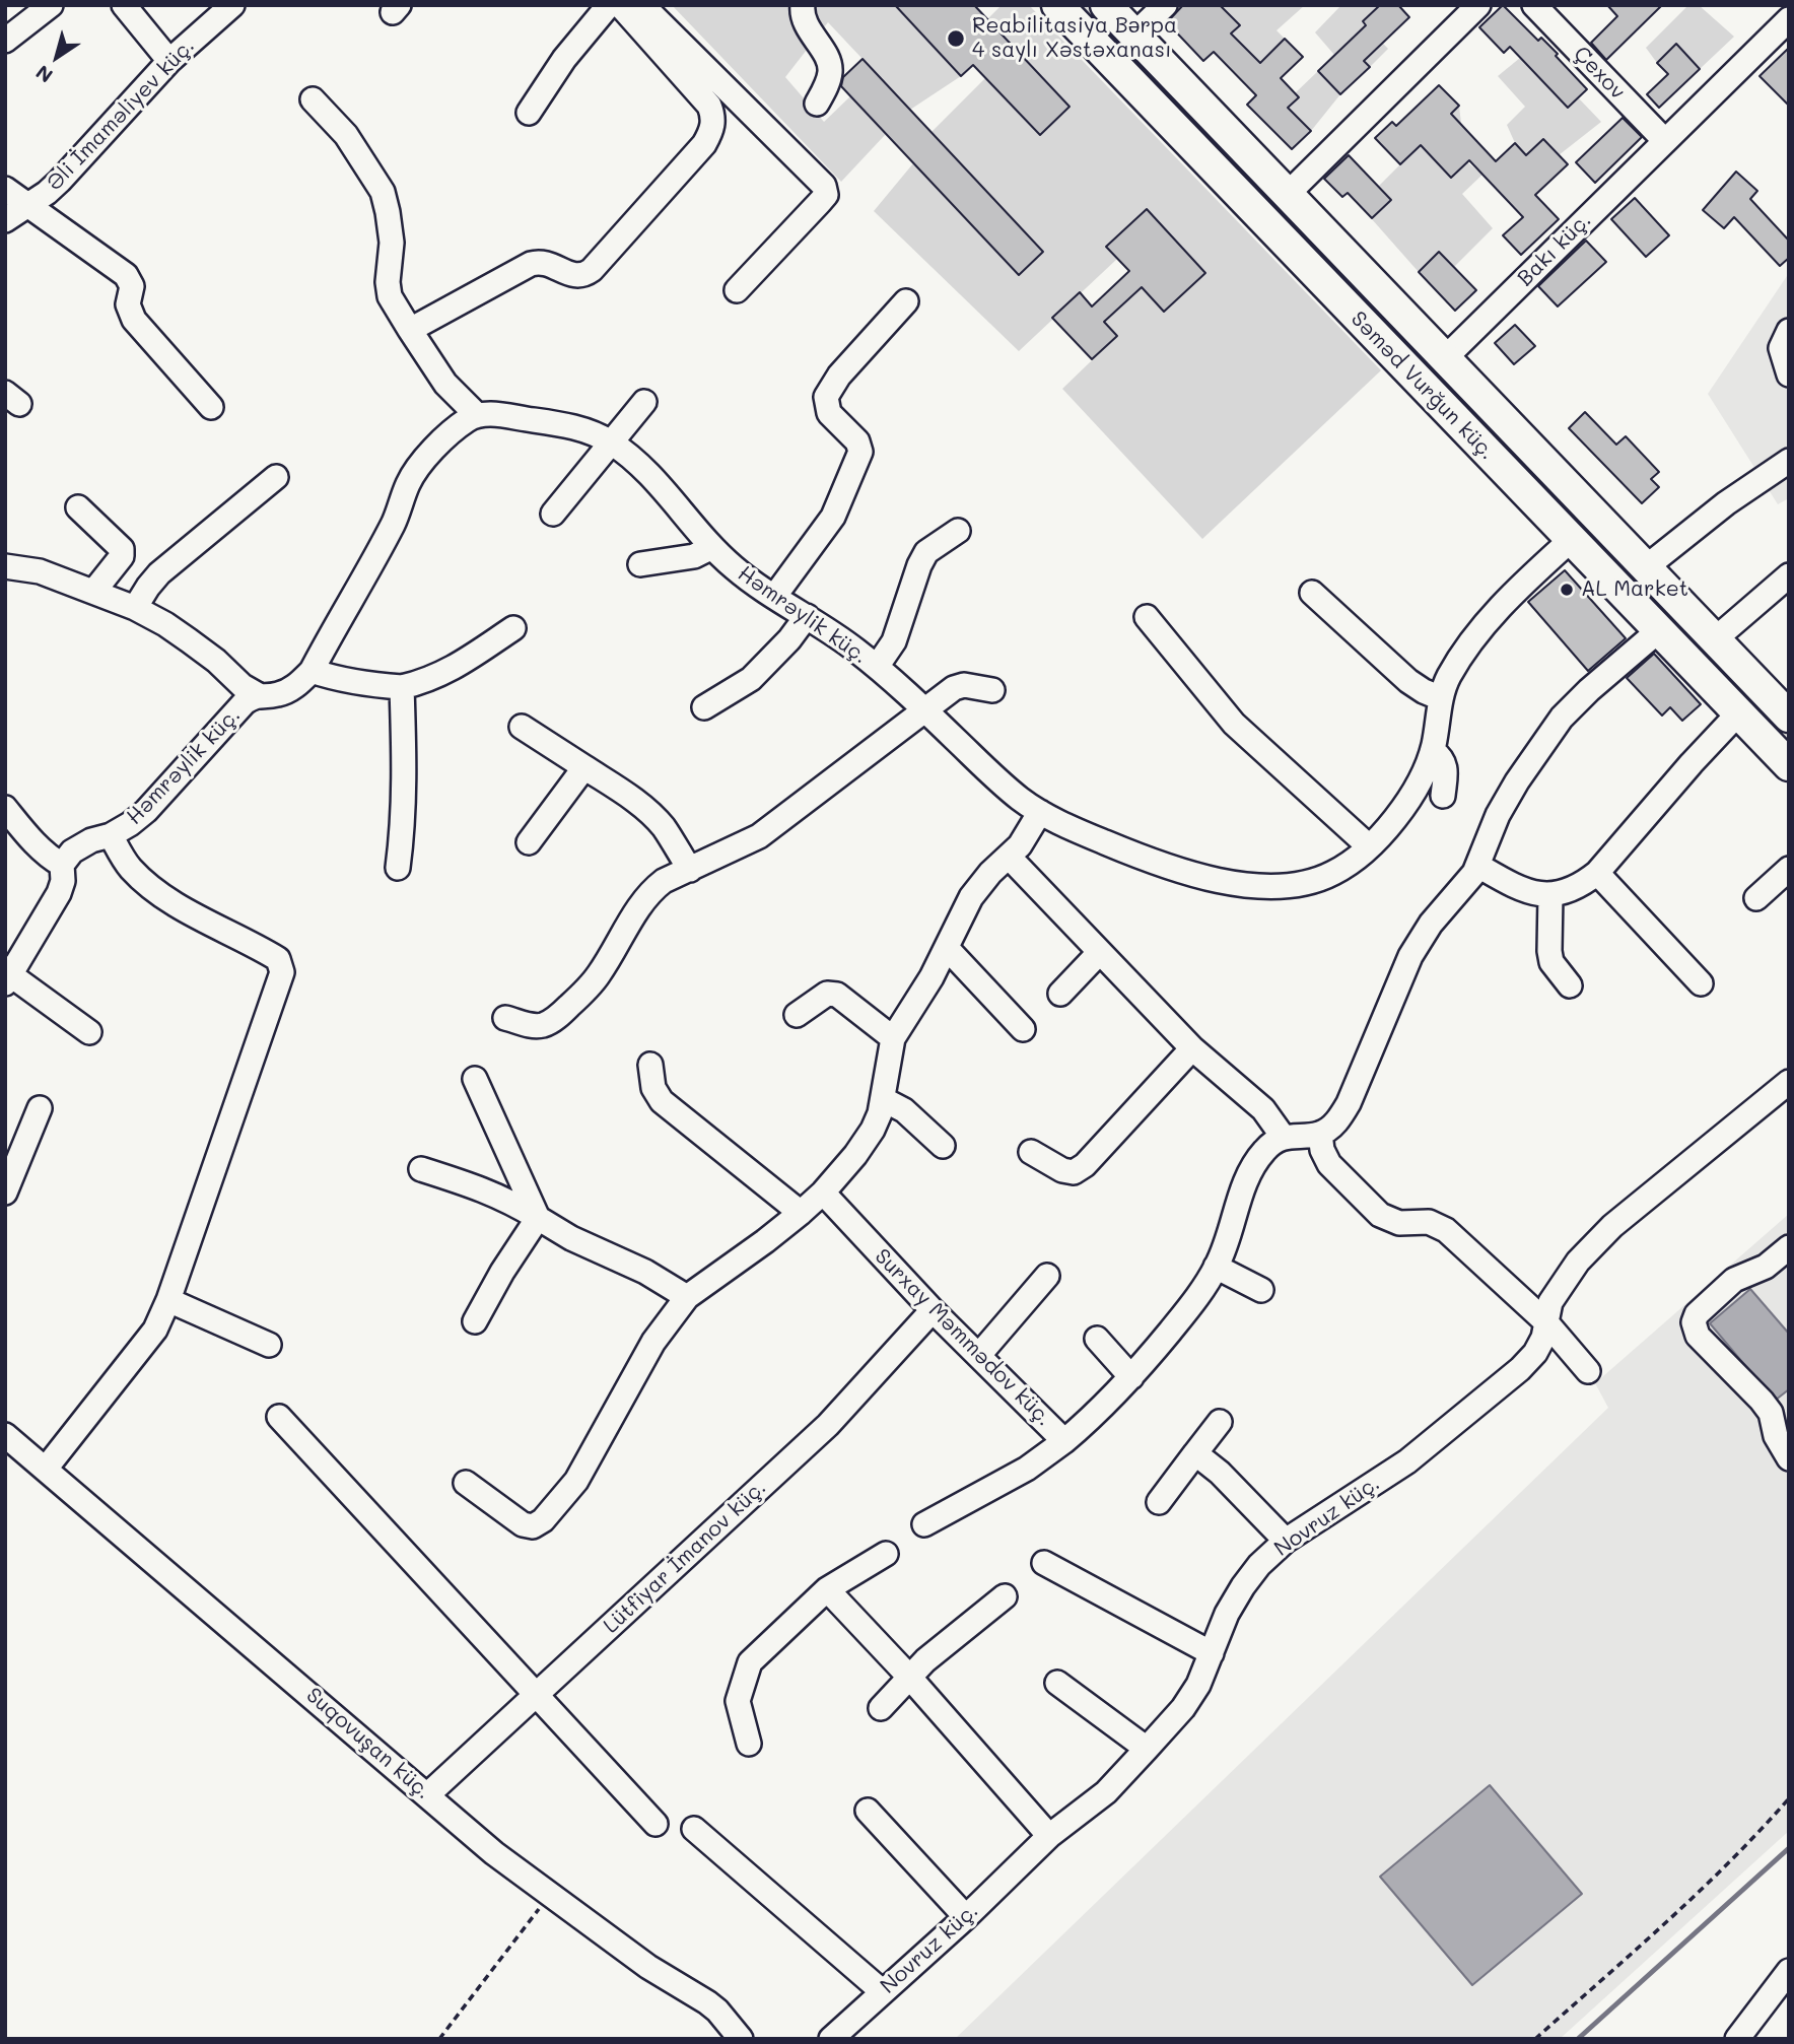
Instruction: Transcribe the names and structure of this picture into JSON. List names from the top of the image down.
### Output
{
  "streets": {
    "main road": ["Səməd Vurğun küç."],
    "street": [
      "Çexov",
      "Əli İmaməliyev küç.",
      "Bakı küç.",
      "Həmrəylik küç.",
      "Surxay Məmmədov küç.",
      "Novruz küç.",
      "Lütfiyar İmanov küç.",
      "Suqovuşan küç."
    ]
  },
  "crossings": [
    ["Çexov", "Bakı küç."],
    ["Bakı küç.", "Səməd Vurğun küç."],
    ["Səməd Vurğun küç.", "Həmrəylik küç."],
    ["Surxay Məmmədov küç.", "Lütfiyar İmanov küç."],
    ["Lütfiyar İmanov küç.", "Suqovuşan küç."]
  ],
  "places": ["Reabilitasiya Bәrpa 4 saylı Xəstəxanası", "AL Market"],
  "north": "bottom left"
}
